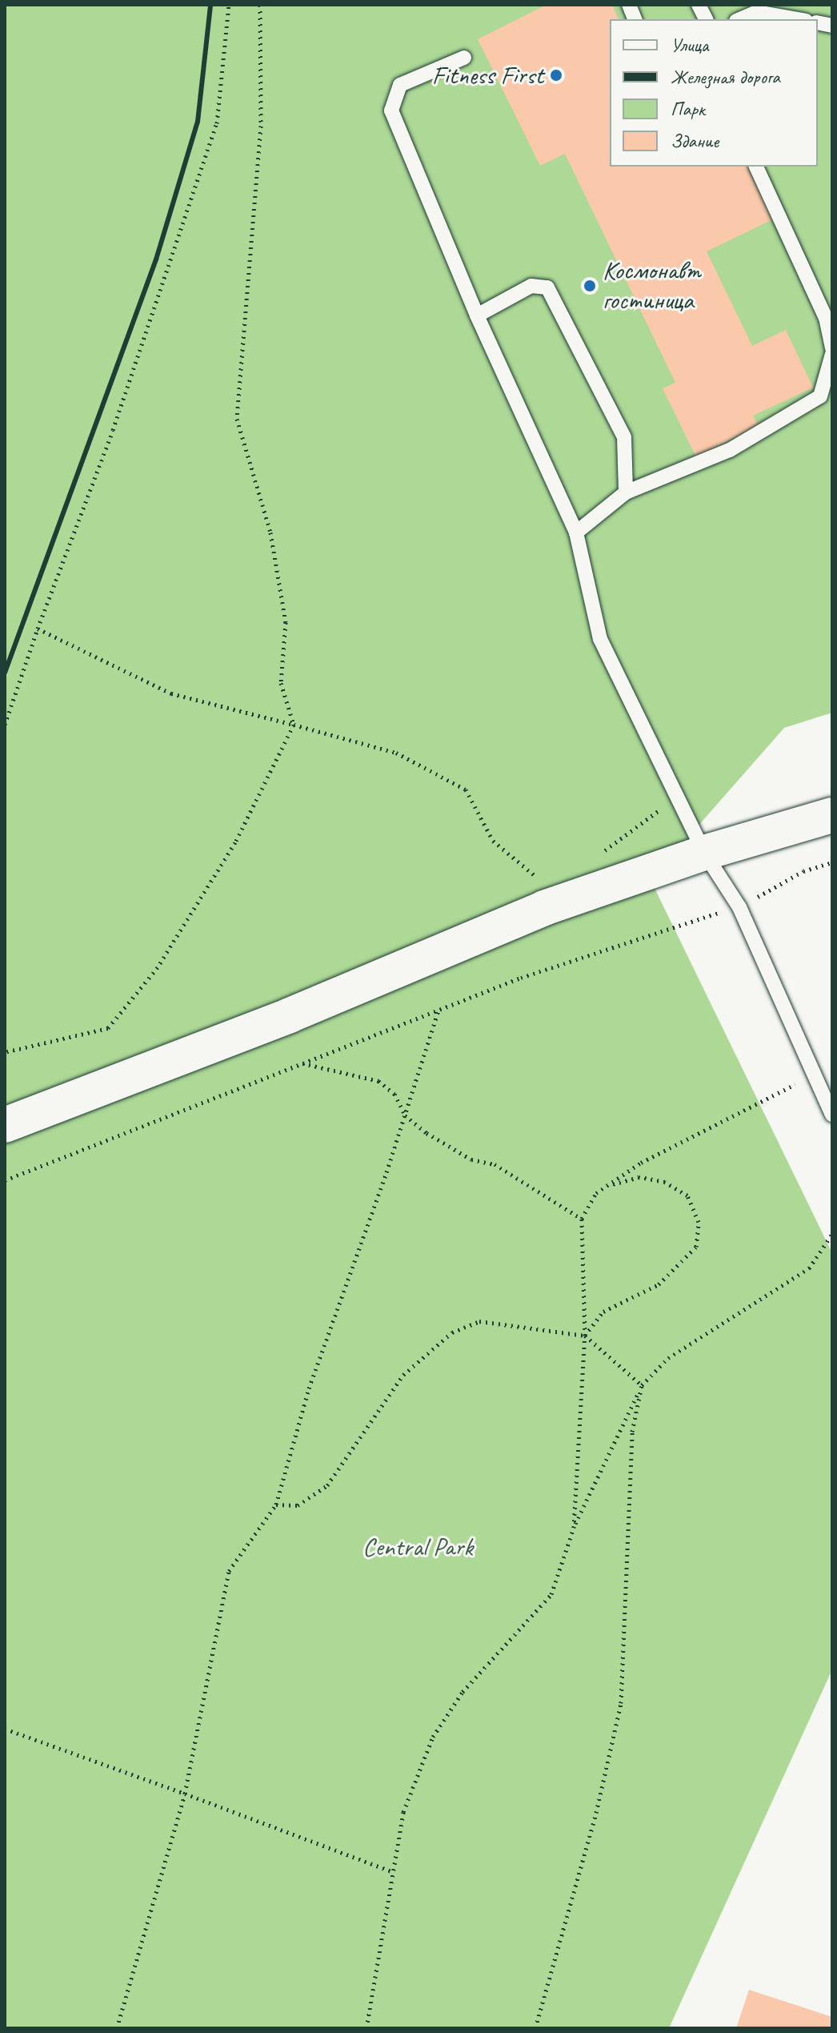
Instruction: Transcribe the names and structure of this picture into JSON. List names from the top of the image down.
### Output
{
  "parks": ["Central Park"],
  "places": ["Fitness First", "Космонавт гостиница"],
  "legend": [
    "Улица",
    "Железная дорога",
    "Парк",
    "Здание"
  ]
}
